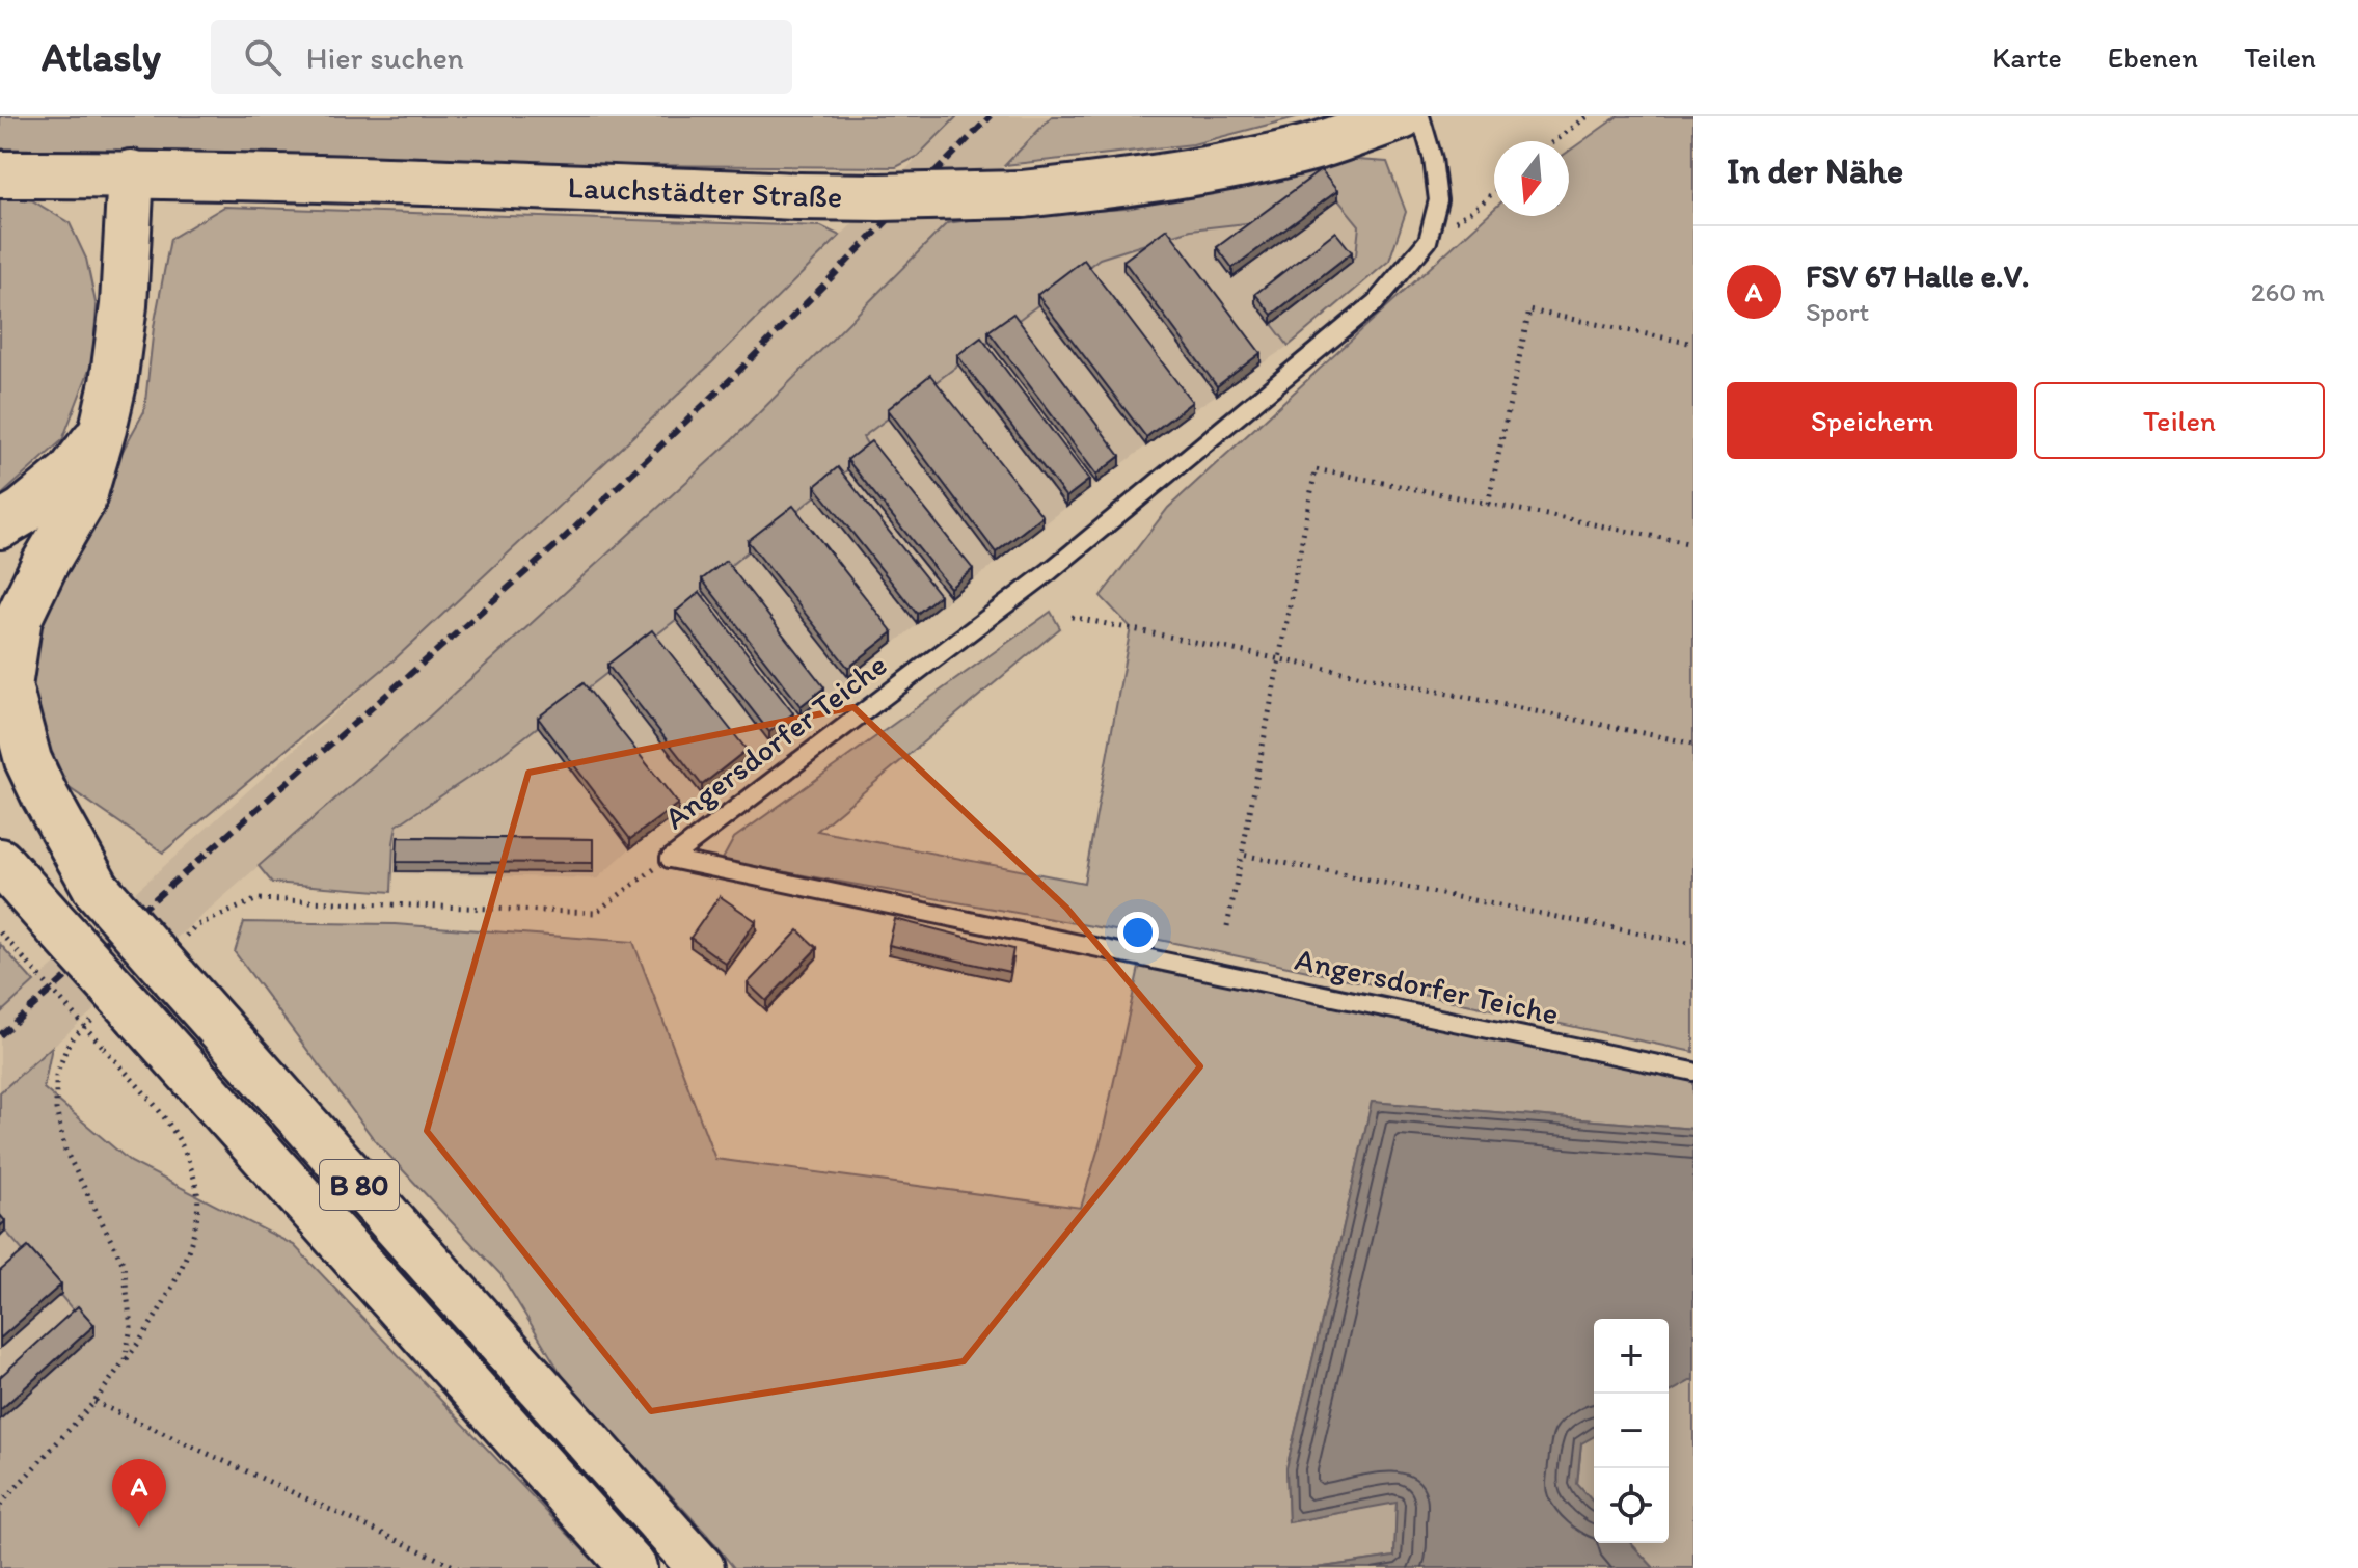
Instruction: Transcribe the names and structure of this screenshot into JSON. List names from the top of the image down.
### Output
{
  "streets": {
    "main road": ["Lauchstädter Straße", "B 80"],
    "lane": ["Angersdorfer Teiche"]
  },
  "north": "bottom",
  "page": {
    "header": "Atlasly",
    "search": "Hier suchen",
    "nav": ["Karte", "Ebenen", "Teilen"],
    "heading": "In der Nähe",
    "list": [
      {
        "mark": "A",
        "name": "FSV 67 Halle e.V.",
        "note": "Sport",
        "value": "260 m"
      }
    ],
    "buttons": ["Speichern", "Teilen"],
    "map_buttons": ["+", "−"],
    "pins": "A"
  }
}
